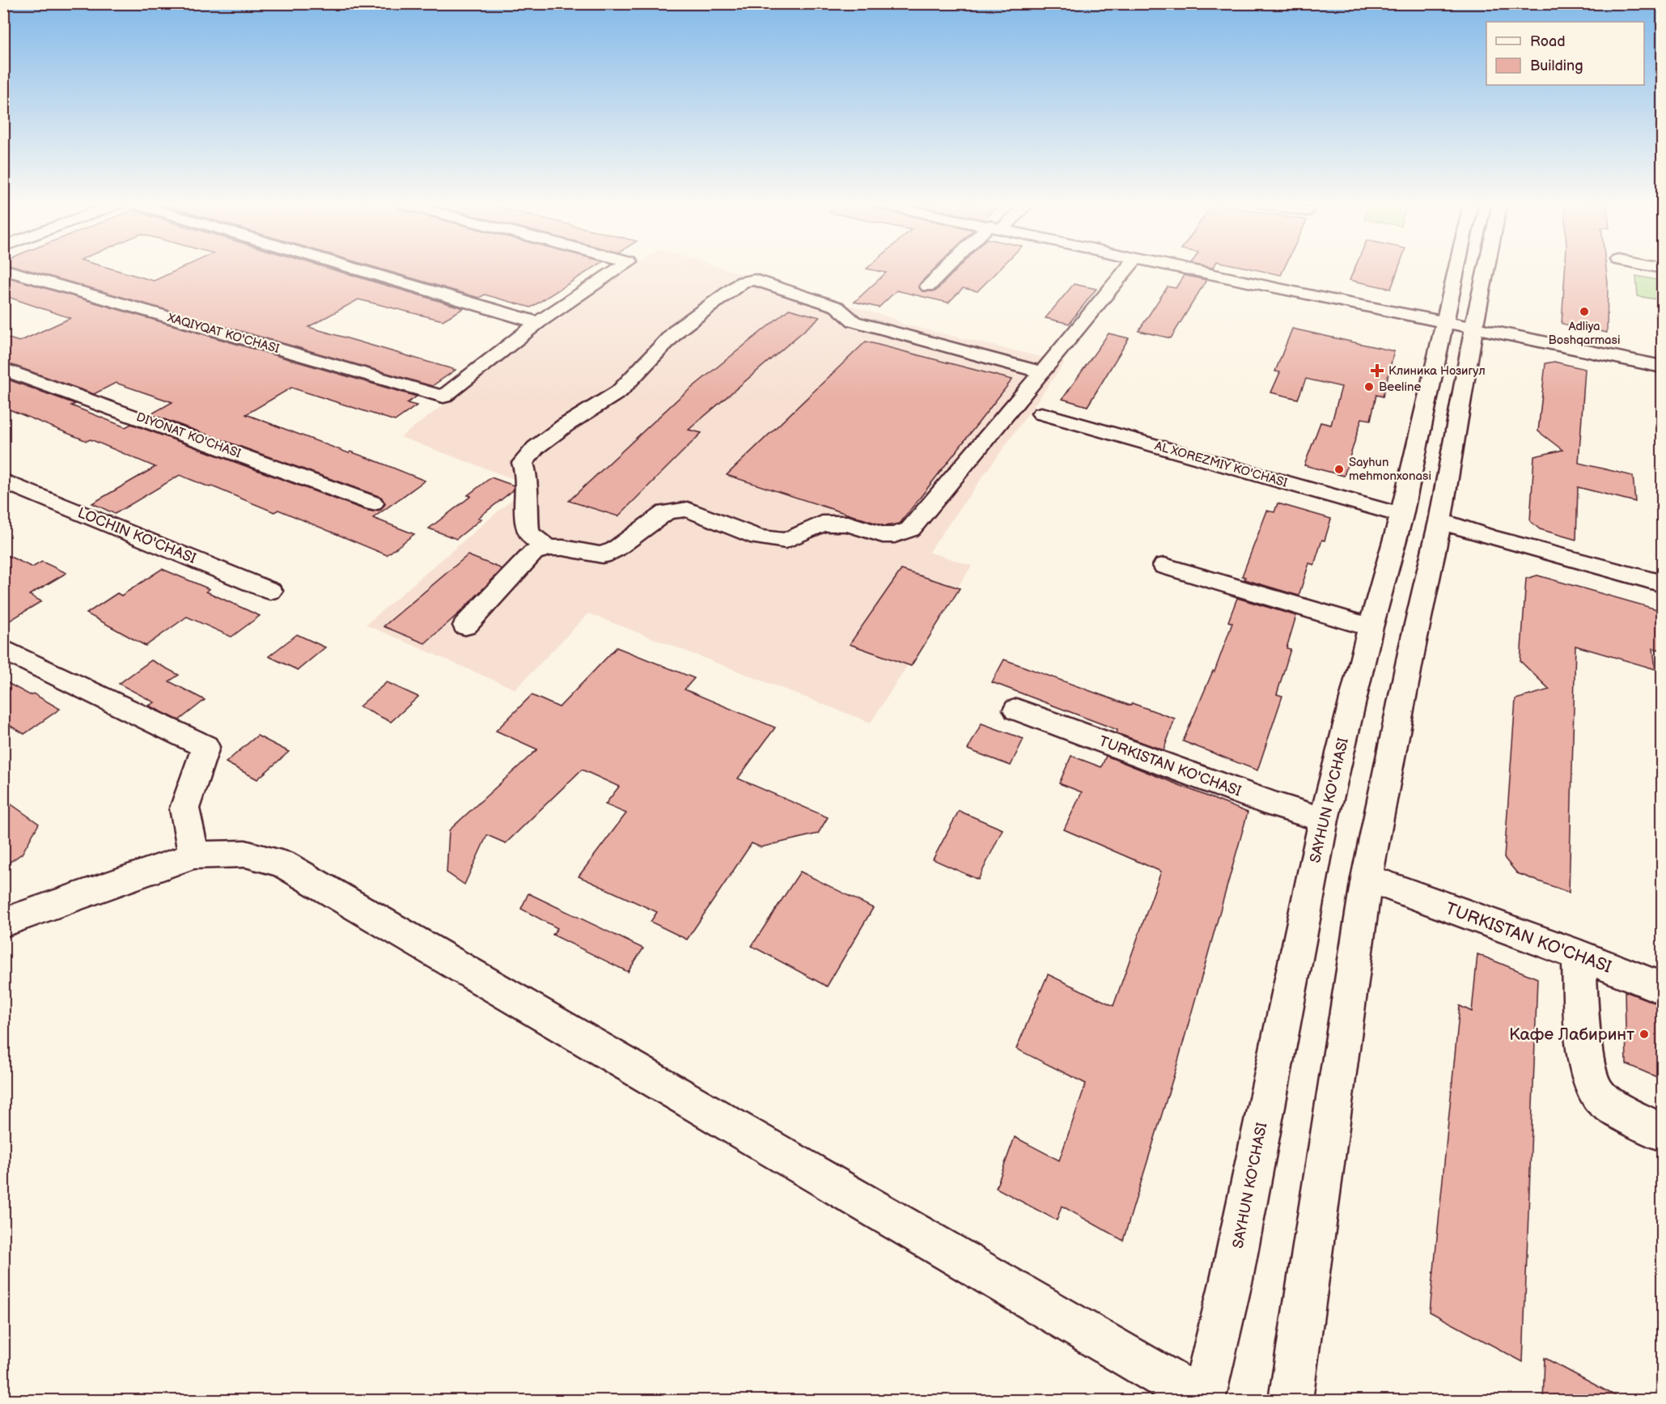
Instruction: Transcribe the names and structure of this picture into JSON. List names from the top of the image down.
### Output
{
  "streets": {
    "street": [
      "XAQIYQAT KO'CHASI",
      "DIYONAT KO'CHASI",
      "AL XOREZMIY KO'CHASI",
      "LOCHIN KO'CHASI",
      "TURKISTAN KO'CHASI",
      "SAYHUN KO'CHASI"
    ]
  },
  "crossings": [
    ["AL XOREZMIY KO'CHASI", "SAYHUN KO'CHASI"],
    ["TURKISTAN KO'CHASI", "SAYHUN KO'CHASI"]
  ],
  "places": {
    "other": [
      "Adliya Boshqarmasi",
      "Beeline",
      "Sayhun mehmonxonasi",
      "Кафе Лабиринт"
    ],
    "health": ["Клиника Нозигул"]
  },
  "legend": ["Road", "Building"]
}
